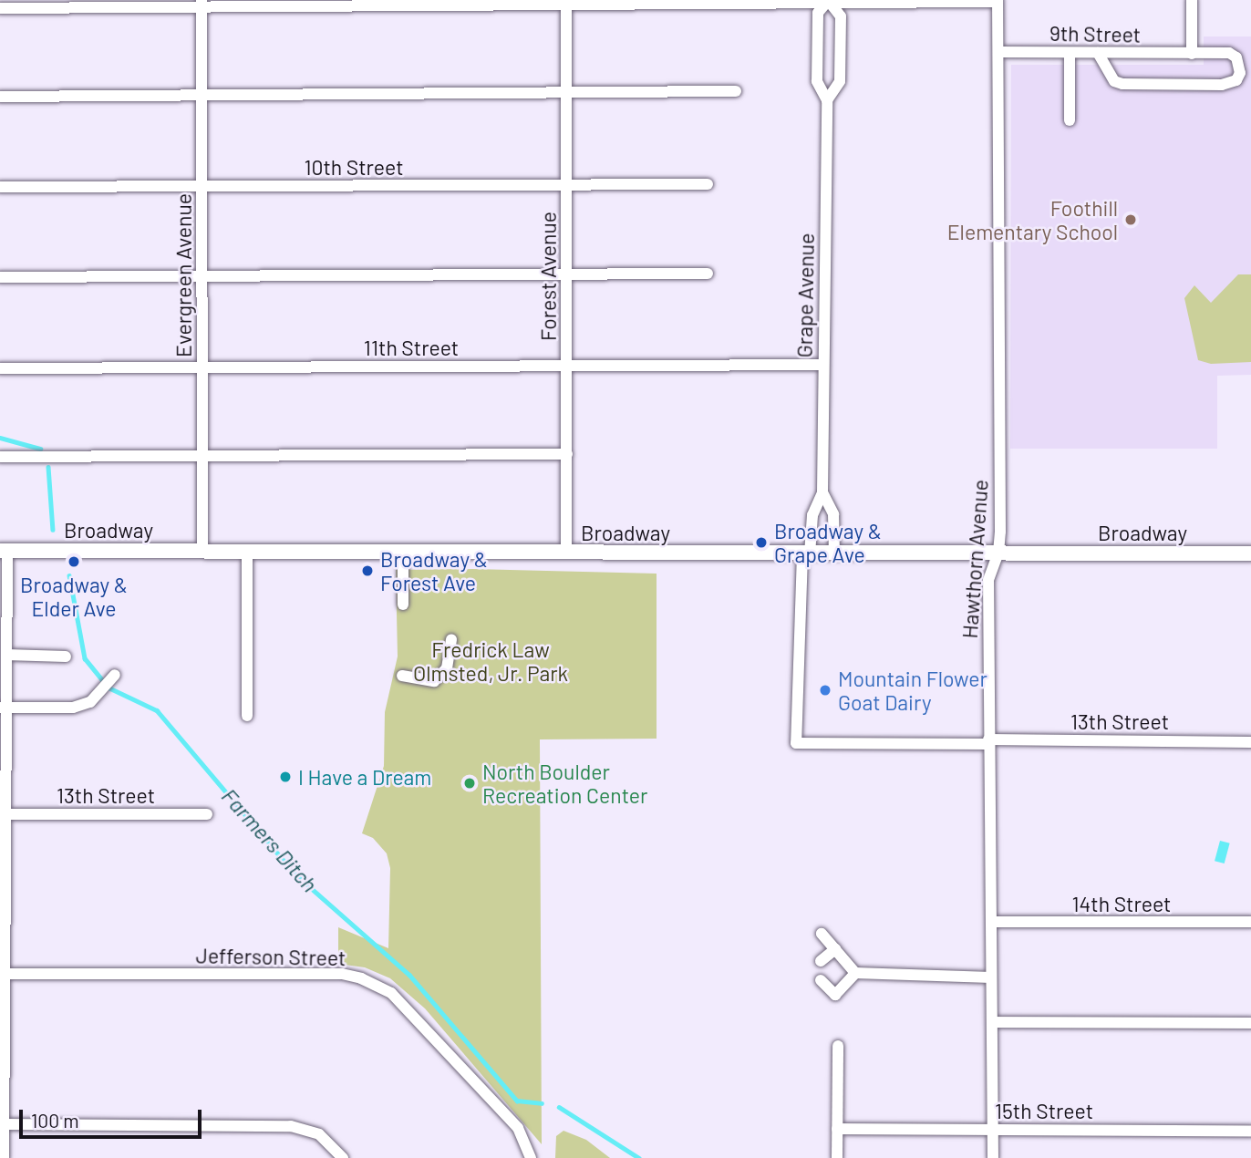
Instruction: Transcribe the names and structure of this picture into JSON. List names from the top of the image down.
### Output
{
  "streets": {
    "main road": ["Broadway"],
    "street": [
      "9th Street",
      "10th Street",
      "Evergreen Avenue",
      "Forest Avenue",
      "Grape Avenue",
      "11th Street",
      "Hawthorn Avenue",
      "13th Street",
      "14th Street",
      "Jefferson Street",
      "15th Street"
    ]
  },
  "crossings": [
    ["9th Street", "Hawthorn Avenue"],
    ["10th Street", "Evergreen Avenue"],
    ["10th Street", "Forest Avenue"],
    ["Evergreen Avenue", "11th Street"],
    ["Evergreen Avenue", "Broadway"],
    ["Forest Avenue", "11th Street"],
    ["Forest Avenue", "Broadway"],
    ["Grape Avenue", "11th Street"],
    ["Grape Avenue", "Broadway"],
    ["Grape Avenue", "13th Street"],
    ["Broadway", "Hawthorn Avenue"],
    ["Broadway", "13th Street"],
    ["Hawthorn Avenue", "13th Street"],
    ["Hawthorn Avenue", "14th Street"],
    ["Hawthorn Avenue", "15th Street"]
  ],
  "water": ["Farmers Ditch"],
  "parks": ["Fredrick Law Olmsted, Jr. Park"],
  "places": [
    "Foothill Elementary School",
    "Broadway & Grape Ave",
    "Broadway & Elder Ave",
    "Broadway & Forest Ave",
    "Mountain Flower Goat Dairy",
    "I Have a Dream",
    "North Boulder Recreation Center"
  ],
  "scale_bar": "100 m"
}
